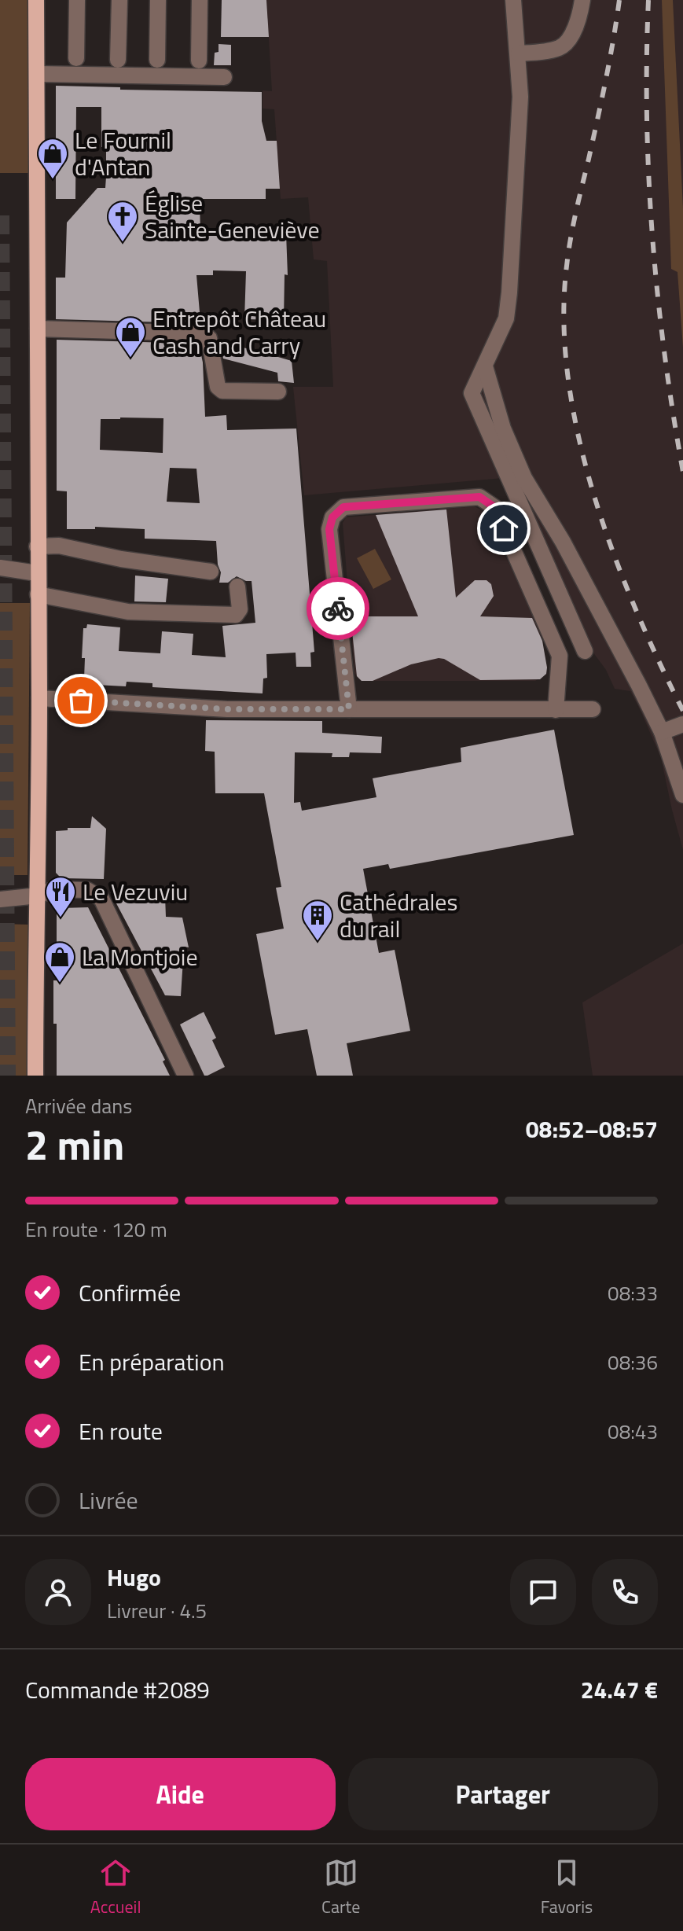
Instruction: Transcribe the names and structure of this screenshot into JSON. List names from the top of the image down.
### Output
{
  "places": {
    "shop": ["Le Fournil d'Antan", "Entrepôt Château Cash and Carry", "La Montjoie"],
    "church": ["Église Sainte-Geneviève"],
    "restaurant": ["Le Vezuviu"],
    "building": ["Cathédrales du rail"]
  },
  "page": {
    "heading": ["2 min", "Arrivée dans", "08:52–08:57"],
    "panel": [
      "Hugo",
      "Livreur · 4.5",
      "Commande #2089",
      "24.47 €"
    ],
    "bar": "En route · 120 m",
    "list": [
      ["Confirmée", "08:33"],
      ["En préparation", "08:36"],
      ["En route", "08:43"],
      "Livrée"
    ],
    "buttons": ["Aide", "Partager"],
    "tabs": ["Accueil", "Carte", "Favoris"]
  }
}
